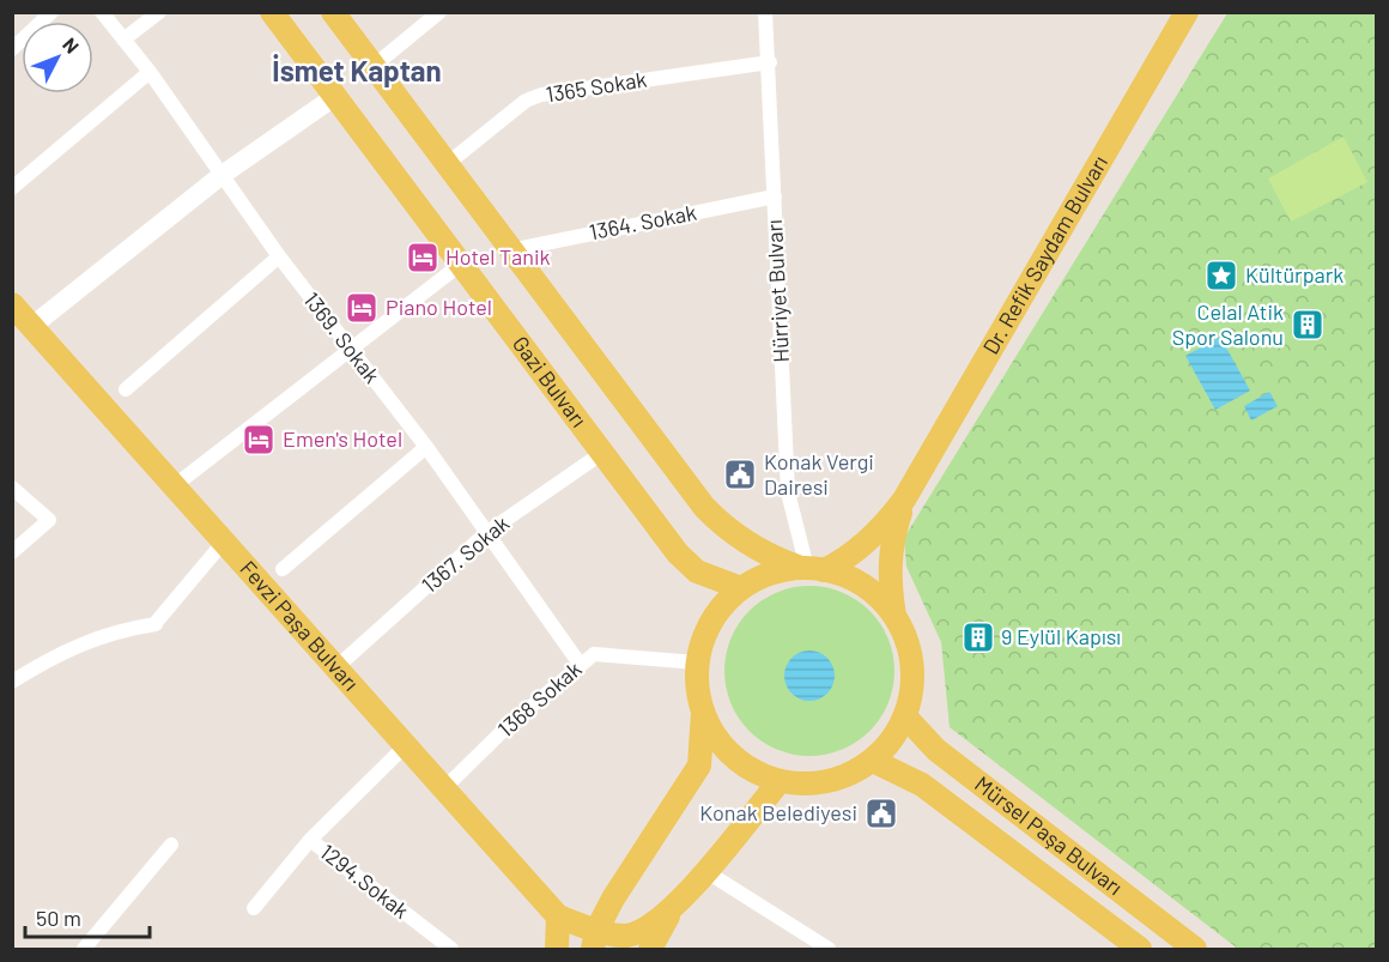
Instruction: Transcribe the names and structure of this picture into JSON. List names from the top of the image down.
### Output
{
  "streets": {
    "main road": [
      "Dr. Refik Saydam Bulvarı",
      "Gazi Bulvarı",
      "Fevzi Paşa Bulvarı",
      "Mürsel Paşa Bulvarı"
    ],
    "street": [
      "1365 Sokak",
      "1364. Sokak",
      "Hürriyet Bulvarı",
      "1369. Sokak",
      "1367. Sokak",
      "1368 Sokak",
      "1294.Sokak"
    ]
  },
  "crossings": [
    ["1365 Sokak", "Hürriyet Bulvarı"],
    ["1364. Sokak", "Hürriyet Bulvarı"],
    ["Hürriyet Bulvarı", "Gazi Bulvarı"],
    ["Hürriyet Bulvarı", "1368 Sokak"],
    ["Hürriyet Bulvarı", "Mürsel Paşa Bulvarı"],
    ["1369. Sokak", "1367. Sokak"],
    ["1369. Sokak", "1368 Sokak"],
    ["Gazi Bulvarı", "1367. Sokak"],
    ["Gazi Bulvarı", "1368 Sokak"],
    ["Gazi Bulvarı", "Mürsel Paşa Bulvarı"],
    ["1367. Sokak", "Fevzi Paşa Bulvarı"],
    ["Fevzi Paşa Bulvarı", "1368 Sokak"],
    ["1368 Sokak", "Mürsel Paşa Bulvarı"]
  ],
  "districts": ["İsmet Kaptan"],
  "places": {
    "hotel": ["Hotel Tanik", "Piano Hotel", "Emen's Hotel"],
    "place": ["Kültürpark"],
    "building": ["Celal Atik Spor Salonu", "9 Eylül Kapısı"],
    "public building": ["Konak Vergi Dairesi", "Konak Belediyesi"]
  },
  "scale_bar": "50 m",
  "north": "top right"
}
